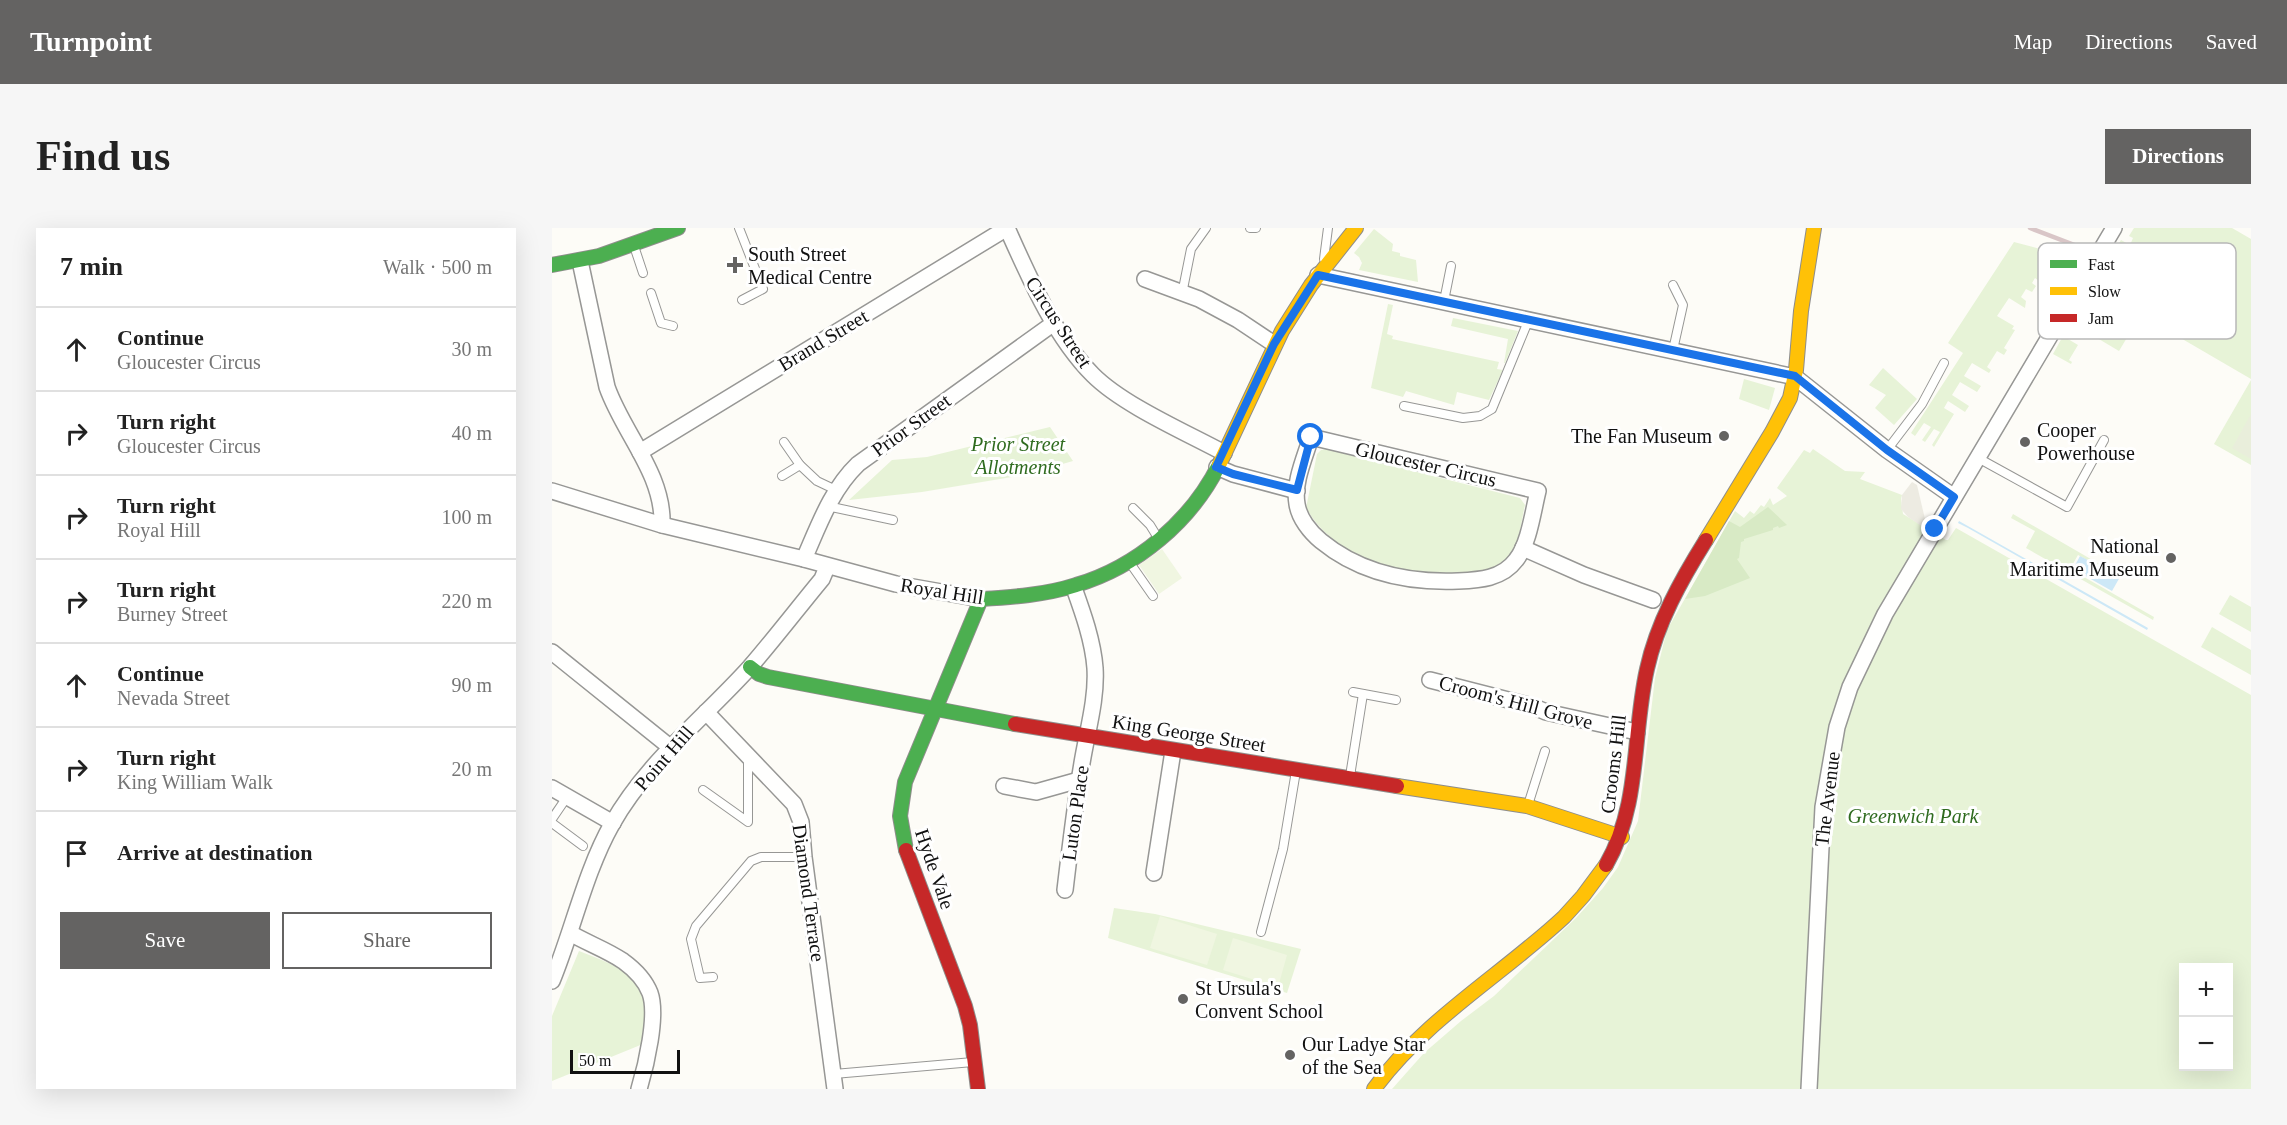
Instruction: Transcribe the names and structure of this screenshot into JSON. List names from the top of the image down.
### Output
{
  "streets": {
    "street": [
      "Circus Street",
      "Brand Street",
      "Prior Street",
      "Gloucester Circus",
      "Royal Hill",
      "Croom's Hill Grove",
      "King George Street",
      "Point Hill",
      "Crooms Hill",
      "The Avenue",
      "Luton Place",
      "Hyde Vale",
      "Diamond Terrace"
    ]
  },
  "crossings": [
    ["Circus Street", "Brand Street"],
    ["Circus Street", "Prior Street"],
    ["Circus Street", "Royal Hill"],
    ["Prior Street", "Royal Hill"],
    ["Royal Hill", "Point Hill"],
    ["Royal Hill", "Luton Place"],
    ["Royal Hill", "Hyde Vale"],
    ["Croom's Hill Grove", "Crooms Hill"],
    ["King George Street", "Point Hill"],
    ["King George Street", "Crooms Hill"],
    ["King George Street", "Luton Place"],
    ["King George Street", "Hyde Vale"],
    ["Point Hill", "Diamond Terrace"],
    ["Hyde Vale", "Diamond Terrace"]
  ],
  "parks": ["Prior Street Allotments", "Greenwich Park"],
  "places": {
    "health": ["South Street Medical Centre"],
    "other": [
      "The Fan Museum",
      "Cooper Powerhouse",
      "National Maritime Museum",
      "St Ursula's Convent School",
      "Our Ladye Star of the Sea"
    ]
  },
  "legend": ["Fast", "Slow", "Jam"],
  "scale_bar": "50 m",
  "page": {
    "header": "Turnpoint",
    "nav": ["Map", "Directions", "Saved"],
    "buttons": [
      "Directions",
      ["Save", "Share"]
    ],
    "title": "Find us",
    "heading": ["7 min", "Walk · 500 m"],
    "list": [
      ["Continue", "Gloucester Circus", "30 m"],
      ["Turn right", "Gloucester Circus", "40 m"],
      ["Turn right", "Royal Hill", "100 m"],
      ["Turn right", "Burney Street", "220 m"],
      ["Continue", "Nevada Street", "90 m"],
      ["Turn right", "King William Walk", "20 m"],
      "Arrive at destination"
    ],
    "map_buttons": ["+", "−"],
    "scale": "50 m"
  }
}
